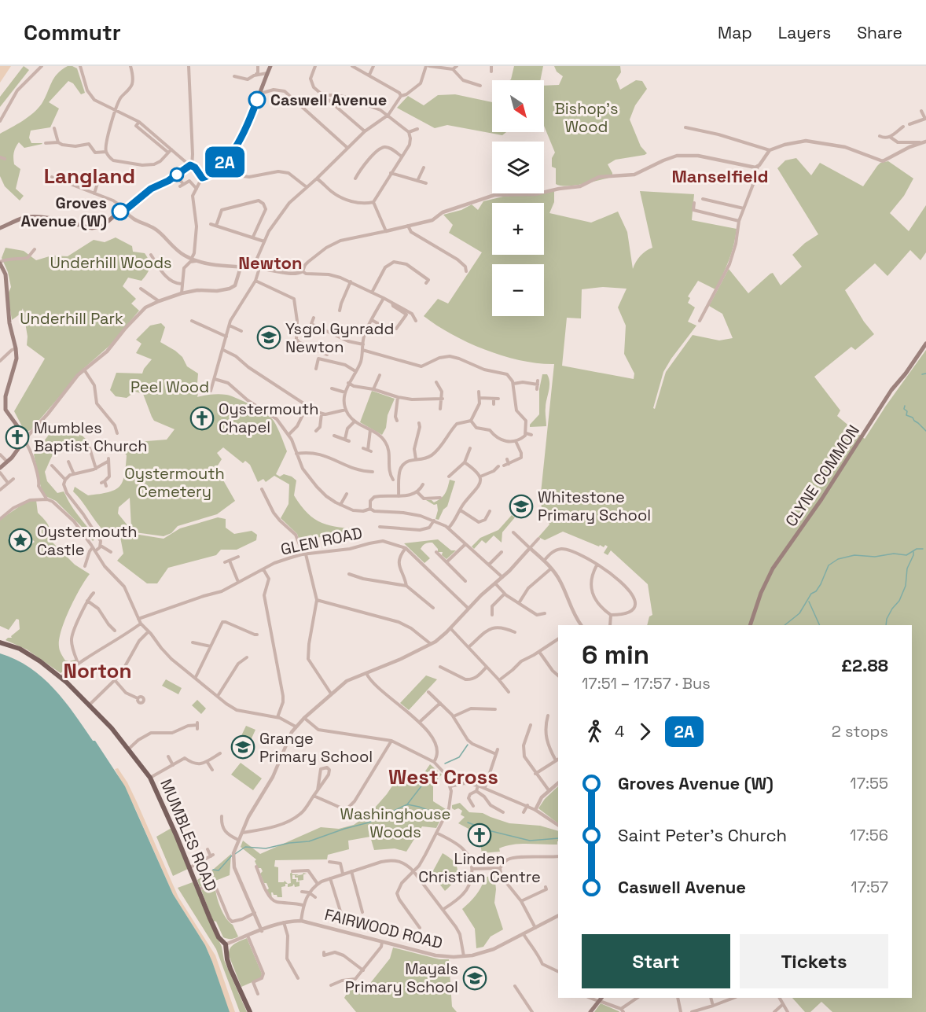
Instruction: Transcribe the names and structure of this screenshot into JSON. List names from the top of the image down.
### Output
{
  "streets": {
    "main road": ["CLYNE COMMON", "MUMBLES ROAD"],
    "street": ["GLEN ROAD", "FAIRWOOD ROAD"]
  },
  "crossings": [
    ["MUMBLES ROAD", "FAIRWOOD ROAD"]
  ],
  "districts": [
    "Langland",
    "Manselfield",
    "Newton",
    "Norton",
    "West Cross"
  ],
  "parks": [
    "Bishop's Wood",
    "Underhill Woods",
    "Underhill Park",
    "Peel Wood",
    "Oystermouth Cemetery",
    "Washinghouse Woods"
  ],
  "places": {
    "other": ["Caswell Avenue", "Groves Avenue (W)"],
    "school or university": [
      "Ysgol Gynradd Newton",
      "Whitestone Primary School",
      "Grange Primary School",
      "Mayals Primary School"
    ],
    "church": ["Oystermouth Chapel", "Mumbles Baptist Church", "Linden Christian Centre"],
    "place": ["Oystermouth Castle"]
  },
  "lines": ["bus line 2A"],
  "north": "bottom right",
  "page": {
    "header": "Commutr",
    "nav": ["Map", "Layers", "Share"],
    "on_map": "2A",
    "map_buttons": ["+", "−"],
    "heading": ["6 min", "17:51 – 17:57 · Bus", "£2.88"],
    "legs": ["4", "2A", "2 stops"],
    "list": [
      {
        "name": "Groves Avenue (W)",
        "value": "17:55"
      },
      {
        "name": "Saint Peter's Church",
        "value": "17:56"
      },
      {
        "name": "Caswell Avenue",
        "value": "17:57"
      }
    ],
    "buttons": ["Start", "Tickets"]
  }
}
